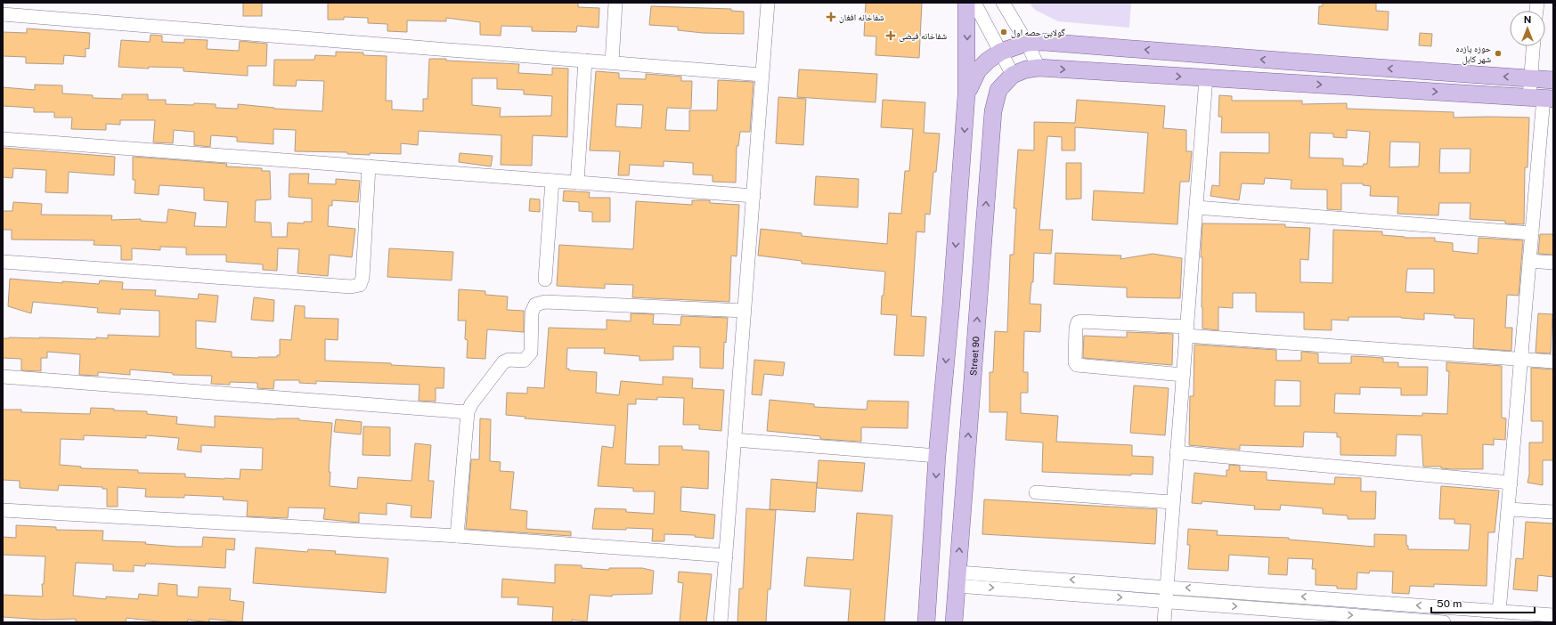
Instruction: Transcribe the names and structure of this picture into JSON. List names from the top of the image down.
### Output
{
  "streets": {
    "main road": ["Street 90"]
  },
  "places": {
    "health": ["شفاخانه افغان", "شفاخانه فیضی"],
    "other": ["گولایی حصه اول", "حوزه یازده شهر کابل"]
  },
  "scale_bar": "50 m",
  "north": "top"
}
